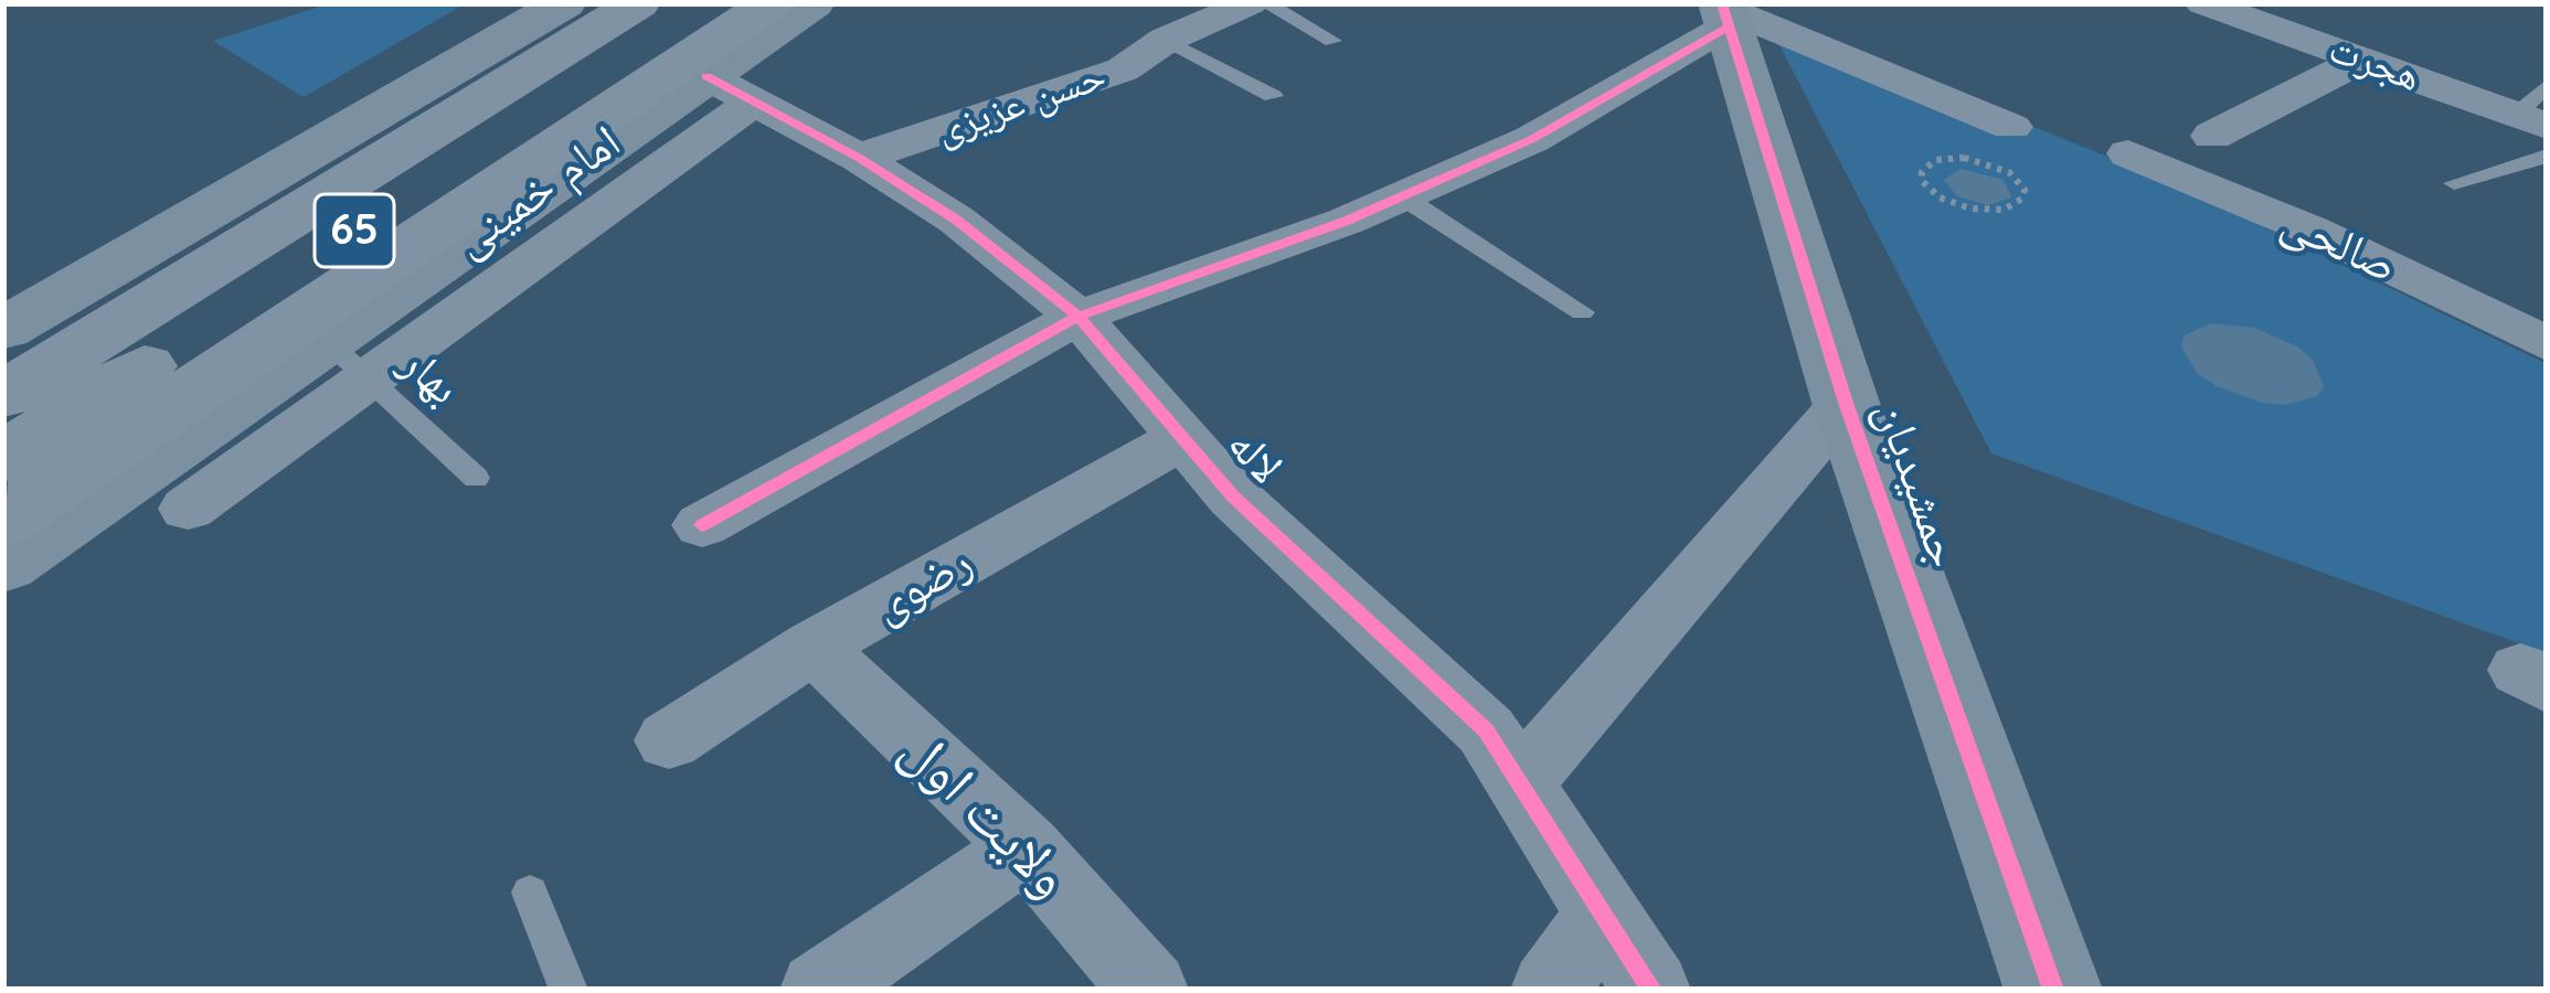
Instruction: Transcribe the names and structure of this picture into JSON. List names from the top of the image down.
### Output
{
  "streets": {
    "highway": ["65"],
    "main road": ["امام خمینی", "جمشیدیان"],
    "street": [
      "هجرت",
      "حسن عزیزی",
      "صالحی",
      "لاله",
      "رضوی",
      "ولایت اول"
    ],
    "lane": ["بهار"]
  },
  "crossings": [
    ["حسن عزیزی", "لاله"],
    ["امام خمینی", "بهار"],
    ["امام خمینی", "لاله"],
    ["لاله", "رضوی"],
    ["رضوی", "ولایت اول"]
  ]
}
